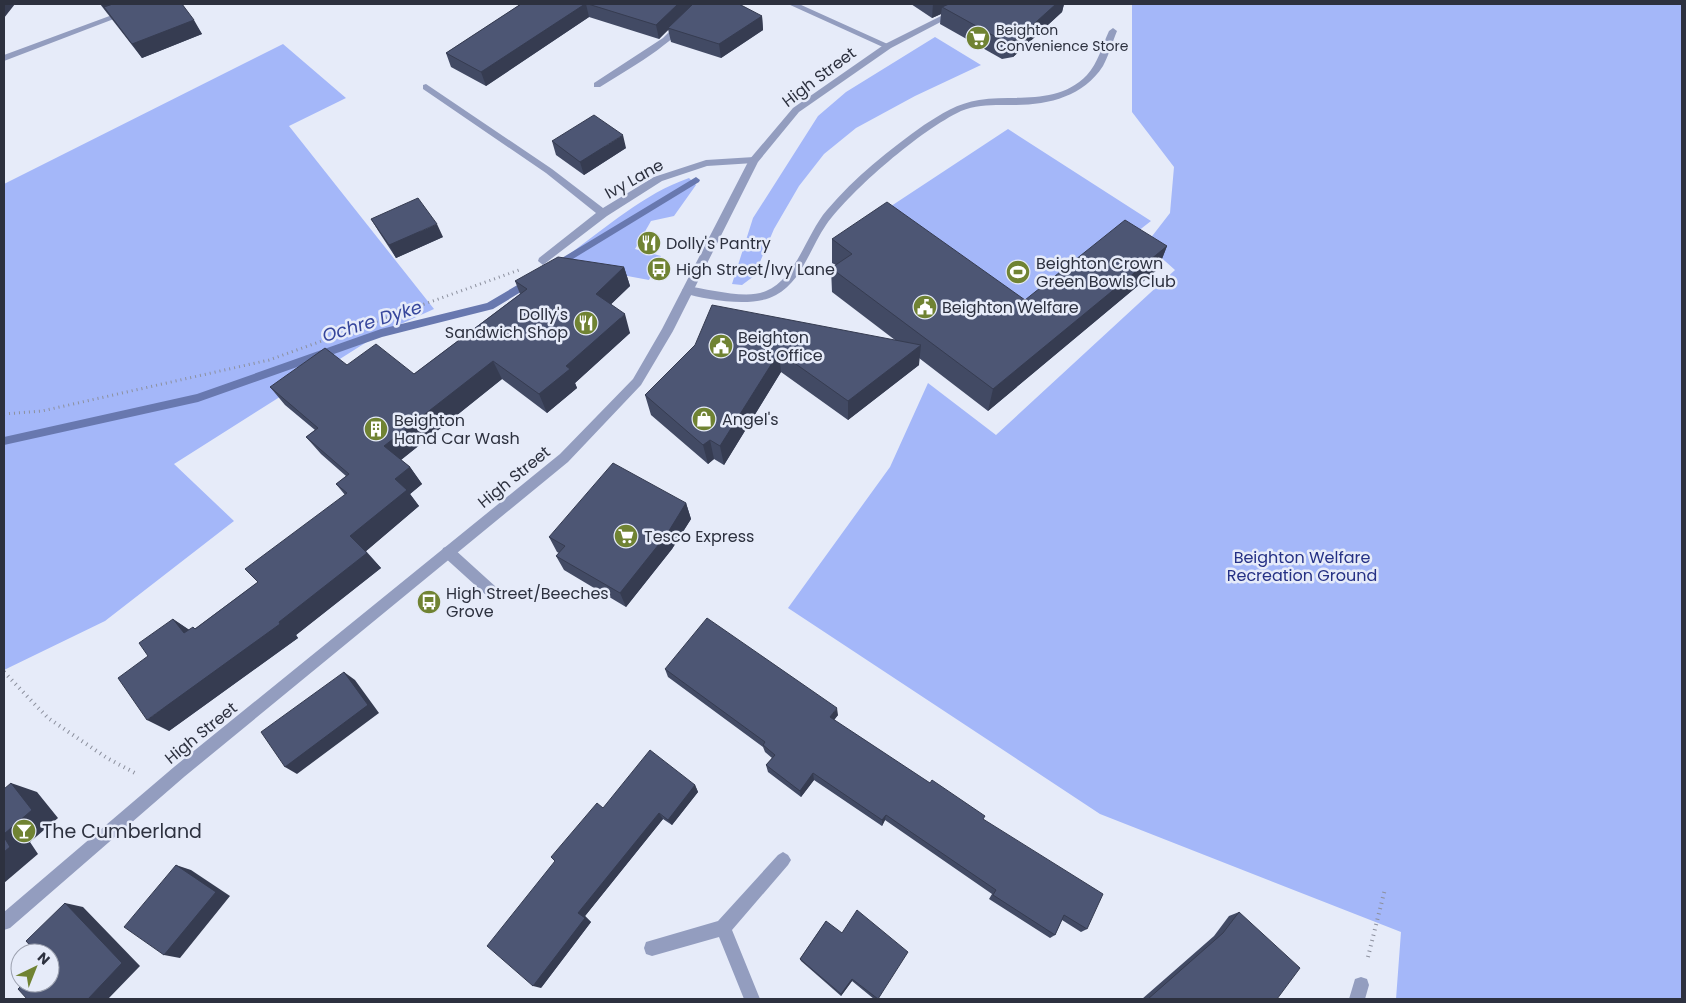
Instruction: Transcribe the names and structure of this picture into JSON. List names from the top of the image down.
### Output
{
  "streets": {
    "street": ["High Street", "Ivy Lane"]
  },
  "crossings": [
    ["High Street", "Ivy Lane"]
  ],
  "water": ["Ochre Dyke"],
  "parks": ["Beighton Welfare Recreation Ground"],
  "places": {
    "supermarket": ["Beighton Convenience Store", "Tesco Express"],
    "restaurant": ["Dolly's Pantry", "Dolly's Sandwich Shop"],
    "bus stop": ["High Street/Ivy Lane", "High Street/Beeches Grove"],
    "sports": ["Beighton Crown Green Bowls Club"],
    "public building": ["Beighton Welfare", "Beighton Post Office"],
    "shop": ["Angel's"],
    "building": ["Beighton Hand Car Wash"],
    "bar": ["The Cumberland"]
  },
  "north": "top right"
}
